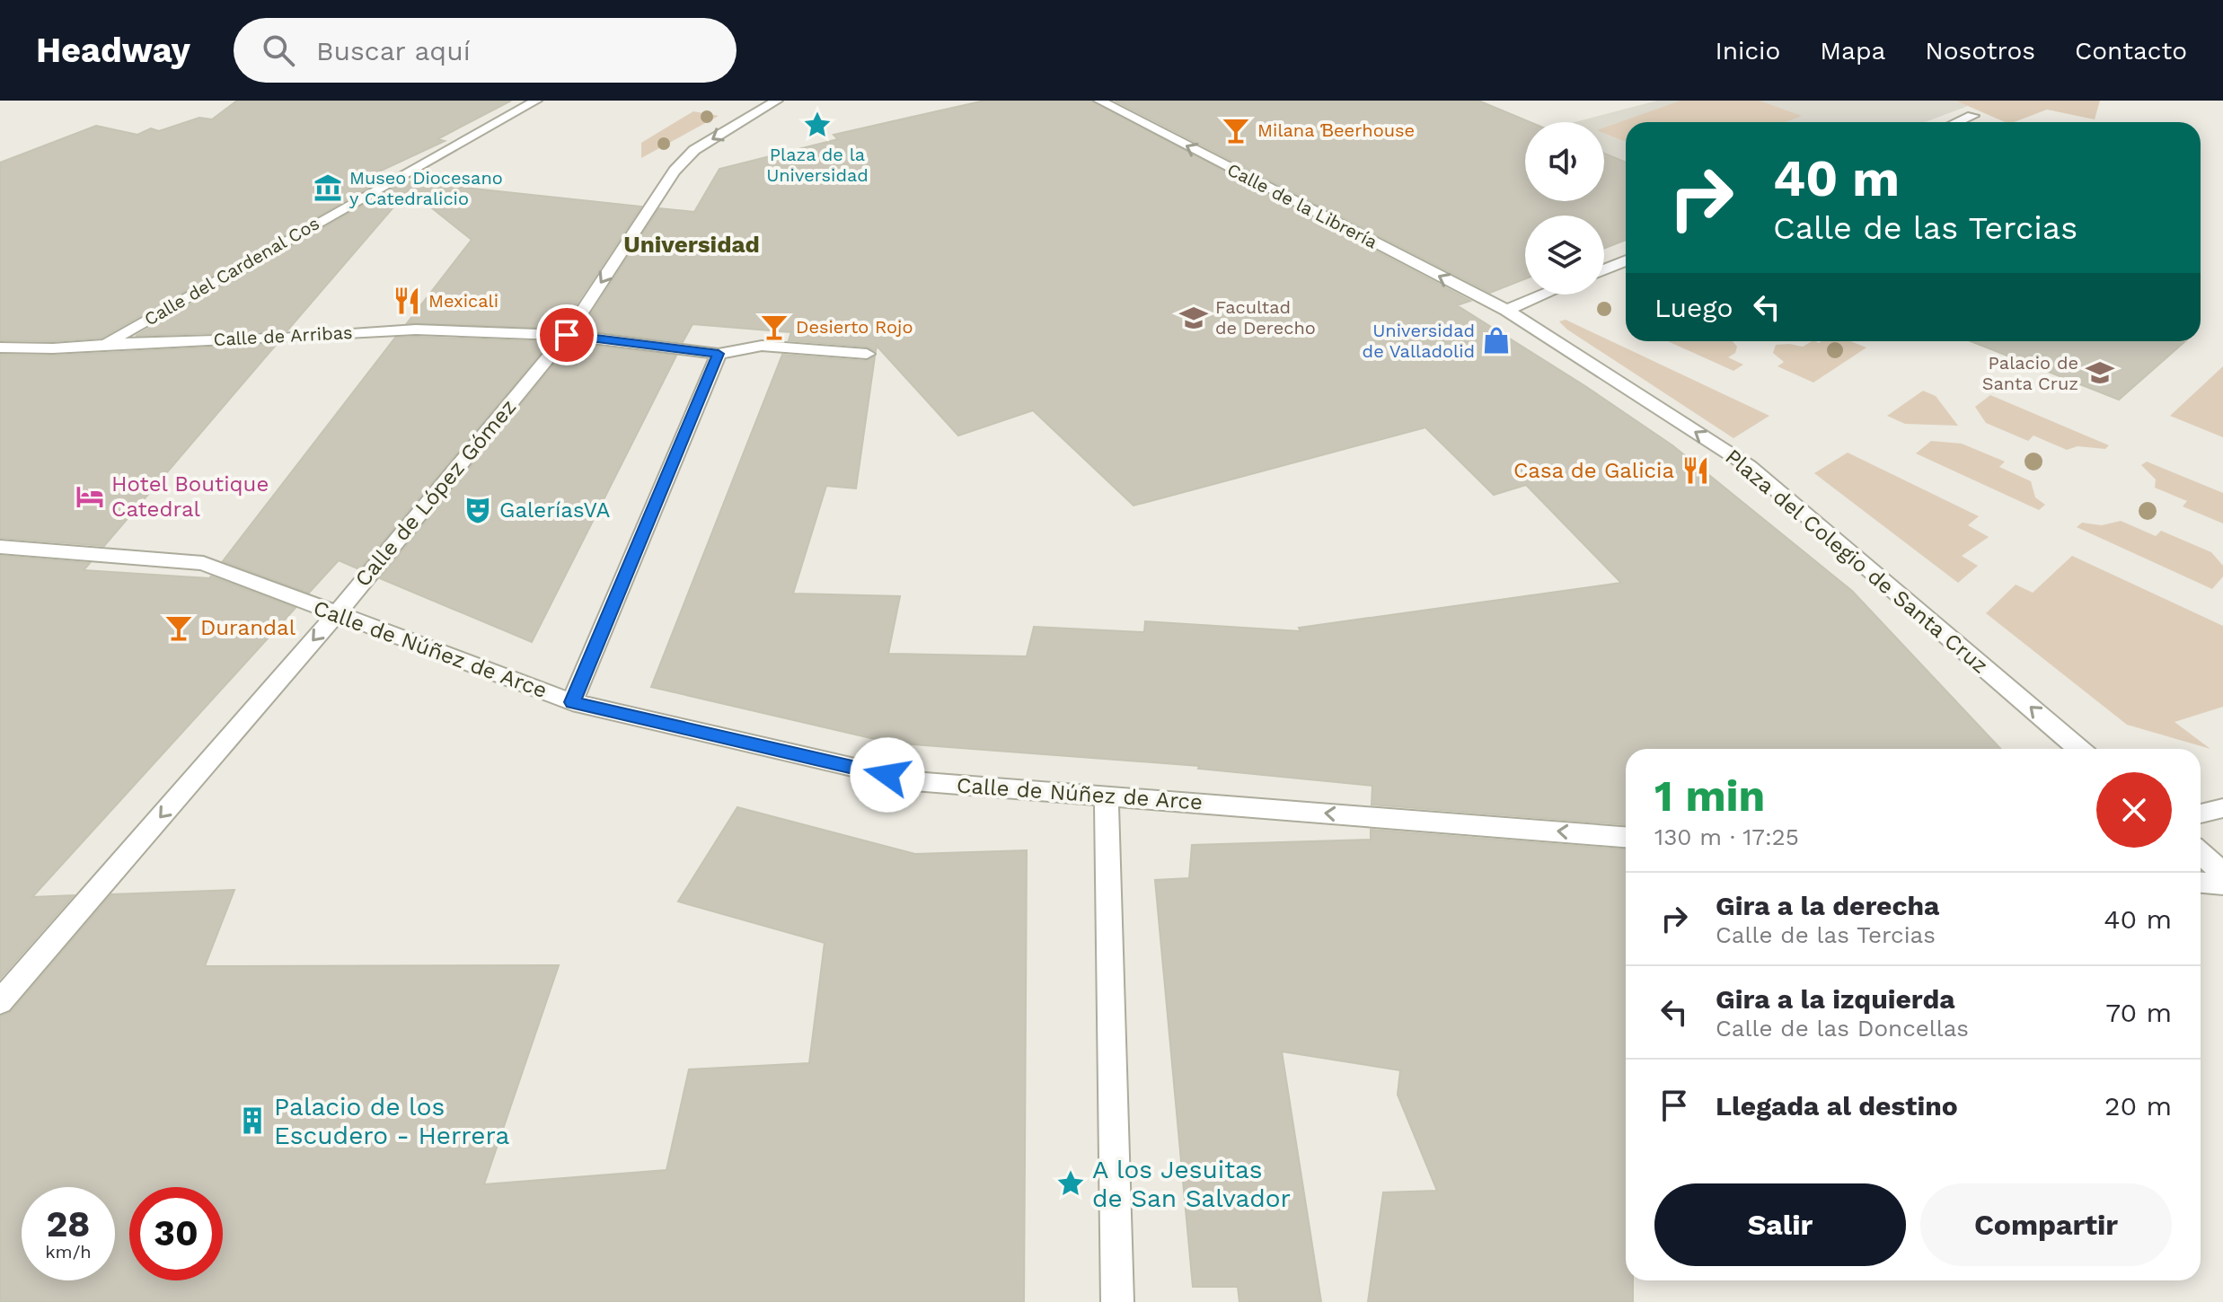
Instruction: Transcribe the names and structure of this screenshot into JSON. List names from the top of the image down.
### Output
{
  "streets": {
    "street": [
      "Calle de la Librería",
      "Calle del Cardenal Cos",
      "Calle de Arribas",
      "Calle de López Gómez",
      "Plaza del Colegio de Santa Cruz",
      "Calle de Núñez de Arce"
    ]
  },
  "crossings": [
    ["Calle de la Librería", "Plaza del Colegio de Santa Cruz"],
    ["Calle del Cardenal Cos", "Calle de Arribas"],
    ["Calle de Arribas", "Calle de López Gómez"],
    ["Calle de López Gómez", "Calle de Núñez de Arce"]
  ],
  "one_way": ["Calle de la Librería", "Calle de López Gómez", "Plaza del Colegio de Santa Cruz"],
  "districts": ["Universidad"],
  "places": {
    "place": ["Plaza de la Universidad", "A los Jesuitas de San Salvador"],
    "bar": ["Milana Ɓeerhouse", "Desierto Rojo", "Durandal"],
    "museum": ["Museo Diocesano y Catedralicio"],
    "restaurant": ["Mexicali", "Casa de Galicia"],
    "school or university": ["Facultad de Derecho", "Palacio de Santa Cruz"],
    "shop": ["Universidad de Valladolid"],
    "hotel": ["Hotel Boutique Catedral"],
    "theatre": ["GaleríasVA"],
    "building": ["Palacio de los Escudero - Herrera"]
  },
  "page": {
    "header": "Headway",
    "search": "Buscar aquí",
    "nav": [
      "Inicio",
      "Mapa",
      "Nosotros",
      "Contacto"
    ],
    "turn": ["40 m", "Calle de las Tercias"],
    "then": "Luego",
    "heading": ["1 min", "130 m · 17:25"],
    "list": [
      {
        "name": "Gira a la derecha",
        "note": "Calle de las Tercias",
        "value": "40 m"
      },
      {
        "name": "Gira a la izquierda",
        "note": "Calle de las Doncellas",
        "value": "70 m"
      },
      {
        "name": "Llegada al destino",
        "value": "20 m"
      }
    ],
    "buttons": ["Salir", "Compartir"],
    "speed": "28 km/h",
    "limit": "30"
  }
}
